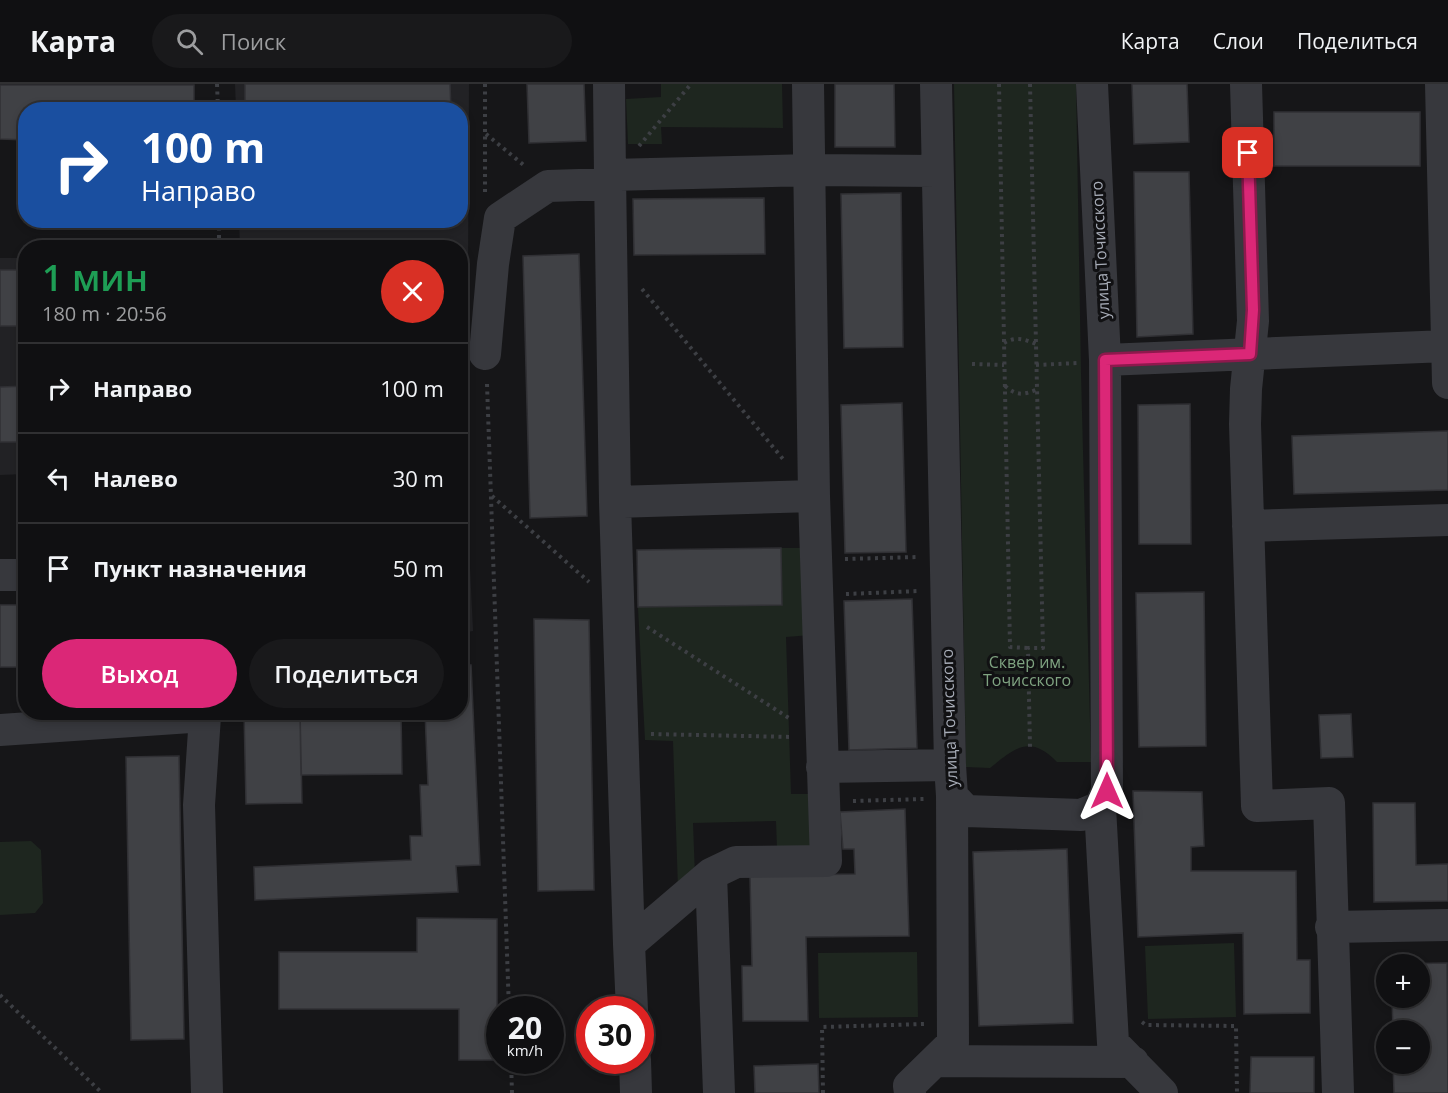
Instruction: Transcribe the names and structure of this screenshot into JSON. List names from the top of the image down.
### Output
{
  "streets": {
    "street": ["улица Точисского"]
  },
  "parks": ["Сквер им. Точисского"],
  "page": {
    "header": "Карта",
    "search": "Поиск",
    "nav": ["Карта", "Слои", "Поделиться"],
    "turn": ["100 m", "Направо"],
    "heading": ["1 мин", "180 m · 20:56"],
    "list": [
      {
        "name": "Направо",
        "value": "100 m"
      },
      {
        "name": "Налево",
        "value": "30 m"
      },
      {
        "name": "Пункт назначения",
        "value": "50 m"
      }
    ],
    "buttons": ["Выход", "Поделиться"],
    "map_buttons": ["+", "−"],
    "speed": "20 km/h",
    "limit": "30"
  }
}
